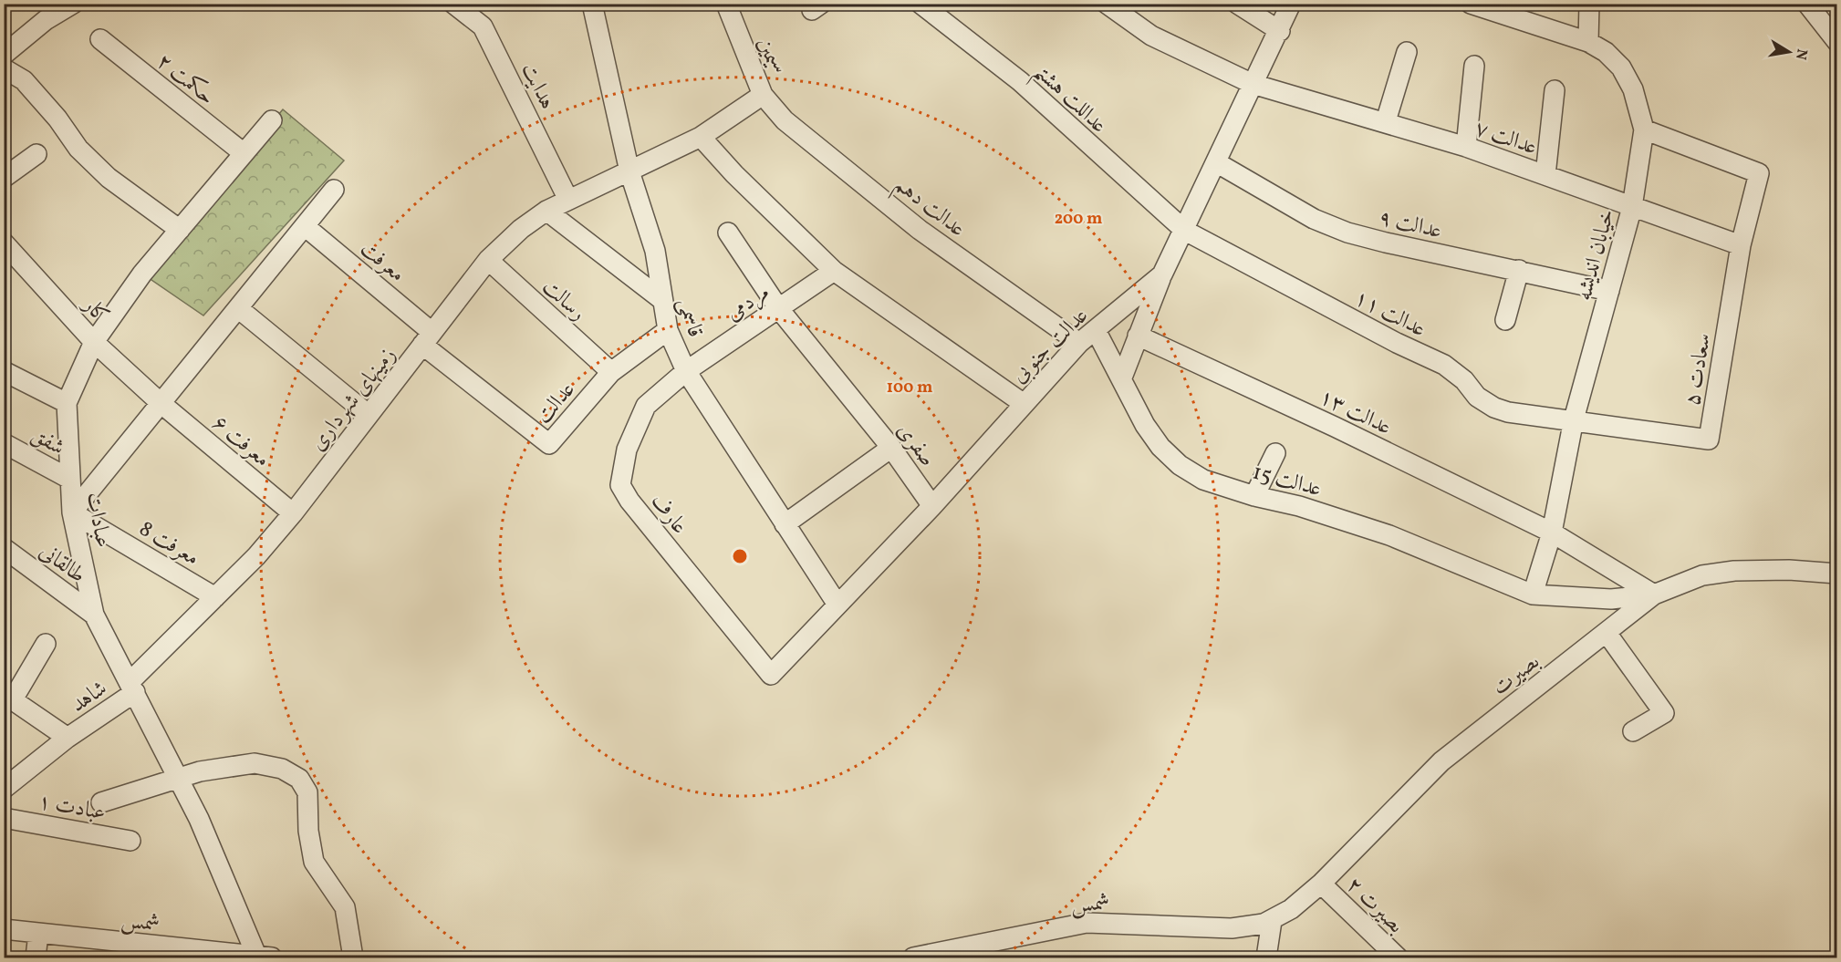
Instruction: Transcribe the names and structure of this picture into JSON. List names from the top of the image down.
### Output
{
  "streets": {
    "street": [
      "سیمین",
      "حکمت ۲",
      "هدایت",
      "عداللت هشتم",
      "عدالت ۷",
      "عدالت دهم",
      "عدالت ۹",
      "خیابان اندیشه",
      "معرفت",
      "رسالت",
      "مردمی",
      "کار",
      "عدالت ۱۱",
      "قاسمی",
      "عدالت جنوبی",
      "سعادت ۵",
      "زمینهای شهرداری",
      "عدالت",
      "عدالت ۱۳",
      "شفق",
      "معرفت ۶",
      "صفری",
      "عدالت 15",
      "عارف",
      "عبادات",
      "معرفت 8",
      "طالقانی",
      "بصیرت",
      "شاهد",
      "عبادت ۱",
      "شمس",
      "بصیرت ۲"
    ]
  },
  "crossings": [
    ["سیمین", "عدالت دهم"],
    ["سیمین", "زمینهای شهرداری"],
    ["حکمت ۲", "عبادات"],
    ["هدایت", "زمینهای شهرداری"],
    ["عداللت هشتم", "عدالت ۱۱"],
    ["عداللت هشتم", "عدالت جنوبی"],
    ["عدالت ۷", "خیابان اندیشه"],
    ["عدالت ۷", "عدالت جنوبی"],
    ["عدالت ۷", "سعادت ۵"],
    ["عدالت دهم", "عدالت جنوبی"],
    ["عدالت دهم", "زمینهای شهرداری"],
    ["عدالت ۹", "خیابان اندیشه"],
    ["عدالت ۹", "عدالت جنوبی"],
    ["خیابان اندیشه", "عدالت ۱۱"],
    ["خیابان اندیشه", "سعادت ۵"],
    ["خیابان اندیشه", "عدالت ۱۳"],
    ["خیابان اندیشه", "عدالت 15"],
    ["معرفت", "زمینهای شهرداری"],
    ["معرفت", "عدالت"],
    ["رسالت", "زمینهای شهرداری"],
    ["رسالت", "عدالت"],
    ["مردمی", "قاسمی"],
    ["مردمی", "صفری"],
    ["مردمی", "عارف"],
    ["کار", "معرفت ۶"],
    ["کار", "عبادات"],
    ["عدالت ۱۱", "عدالت جنوبی"],
    ["عدالت ۱۱", "سعادت ۵"],
    ["قاسمی", "عدالت جنوبی"],
    ["قاسمی", "زمینهای شهرداری"],
    ["قاسمی", "عدالت"],
    ["قاسمی", "عارف"],
    ["عدالت جنوبی", "صفری"],
    ["عدالت جنوبی", "عدالت 15"],
    ["عدالت جنوبی", "عارف"],
    ["زمینهای شهرداری", "عدالت"],
    ["زمینهای شهرداری", "معرفت ۶"],
    ["زمینهای شهرداری", "عبادات"],
    ["زمینهای شهرداری", "معرفت 8"],
    ["زمینهای شهرداری", "شاهد"],
    ["عدالت ۱۳", "عدالت 15"],
    ["عدالت ۱۳", "بصیرت"],
    ["شفق", "عبادات"],
    ["عدالت 15", "بصیرت"],
    ["عبادات", "معرفت 8"],
    ["عبادات", "طالقانی"],
    ["عبادات", "شاهد"],
    ["عبادات", "شمس"],
    ["بصیرت", "شمس"],
    ["بصیرت", "بصیرت ۲"]
  ],
  "north": "right",
  "rings": ["200 m", "100 m"]
}
